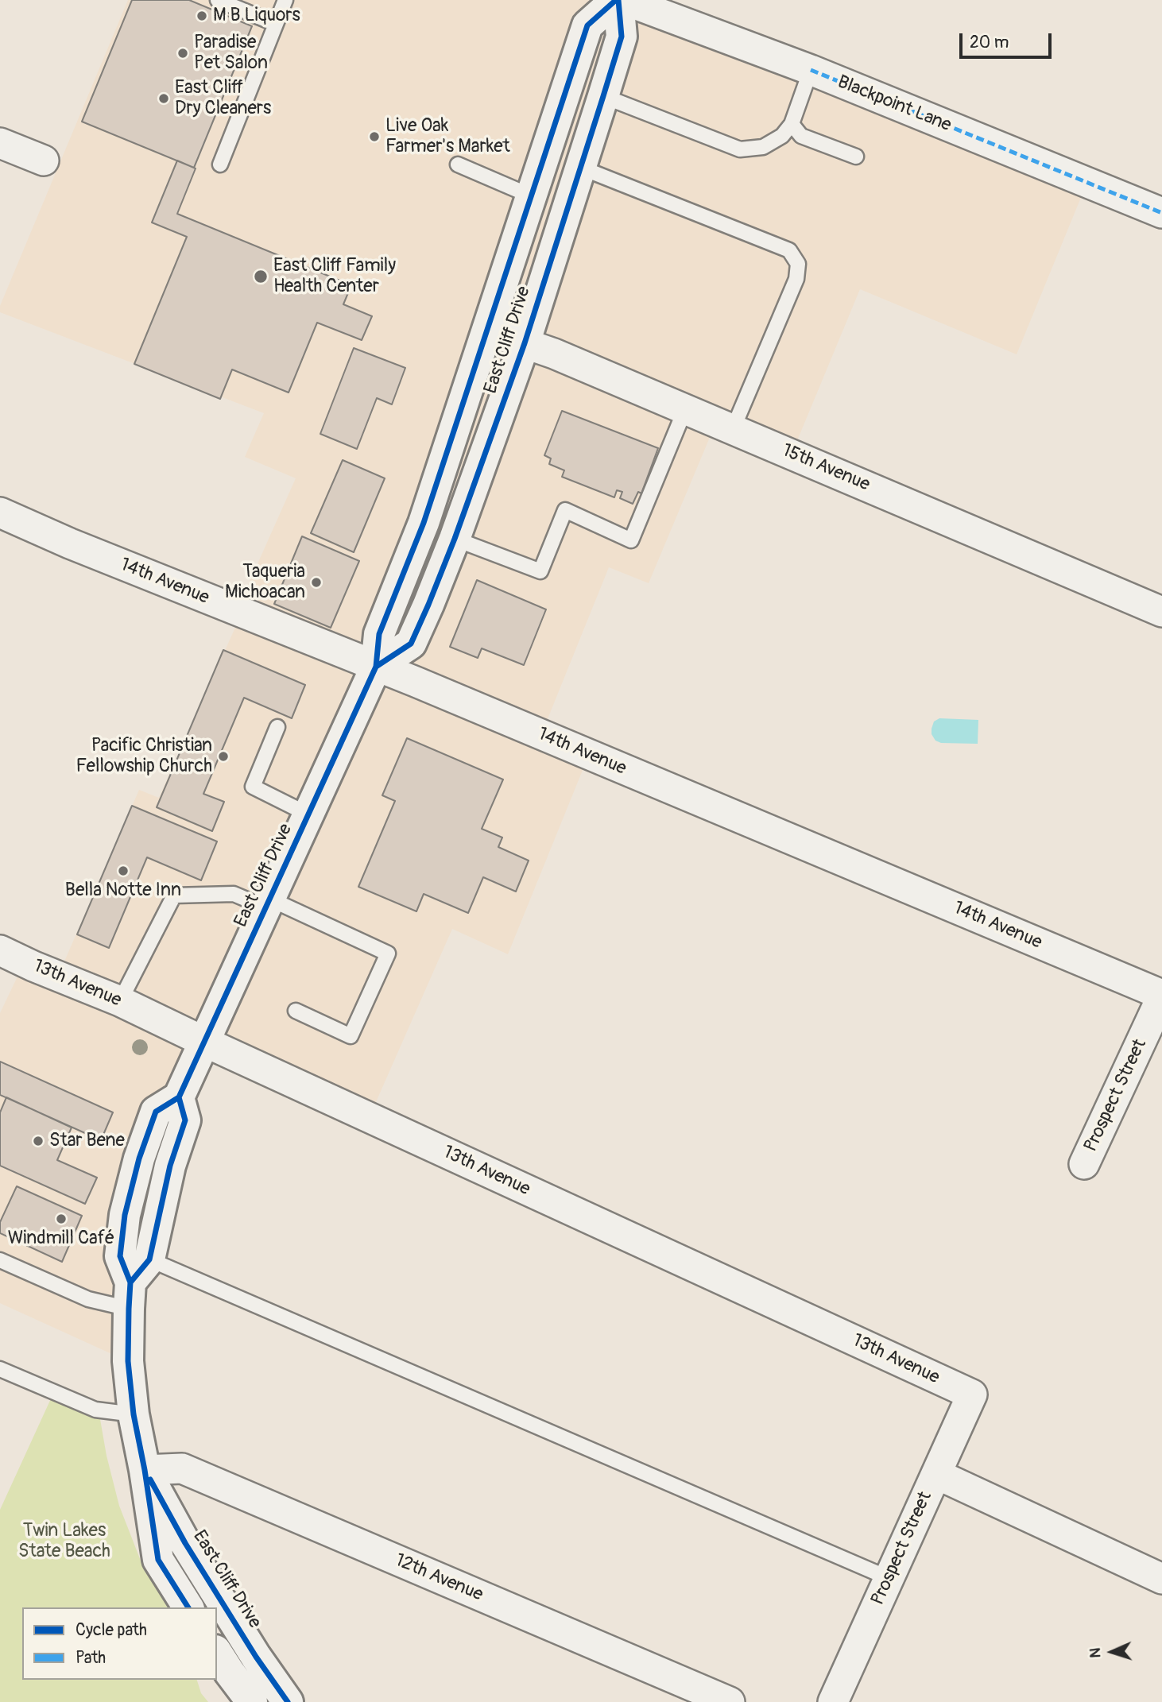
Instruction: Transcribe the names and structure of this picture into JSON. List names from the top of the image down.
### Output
{
  "streets": {
    "main road": ["East Cliff Drive"],
    "street": [
      "Blackpoint Lane",
      "15th Avenue",
      "14th Avenue",
      "13th Avenue",
      "Prospect Street",
      "12th Avenue"
    ]
  },
  "crossings": [
    ["East Cliff Drive", "15th Avenue"],
    ["East Cliff Drive", "14th Avenue"],
    ["East Cliff Drive", "13th Avenue"],
    ["East Cliff Drive", "12th Avenue"],
    ["14th Avenue", "Prospect Street"],
    ["13th Avenue", "Prospect Street"]
  ],
  "parks": ["Twin Lakes State Beach"],
  "places": [
    "M B Liquors",
    "Paradise Pet Salon",
    "East Cliff Dry Cleaners",
    "Live Oak Farmer's Market",
    "East Cliff Family Health Center",
    "Taqueria Michoacan",
    "Pacific Christian Fellowship Church",
    "Bella Notte Inn",
    "Star Bene",
    "Windmill Café"
  ],
  "legend": ["Cycle path", "Path"],
  "scale_bar": "20 m",
  "north": "left"
}
